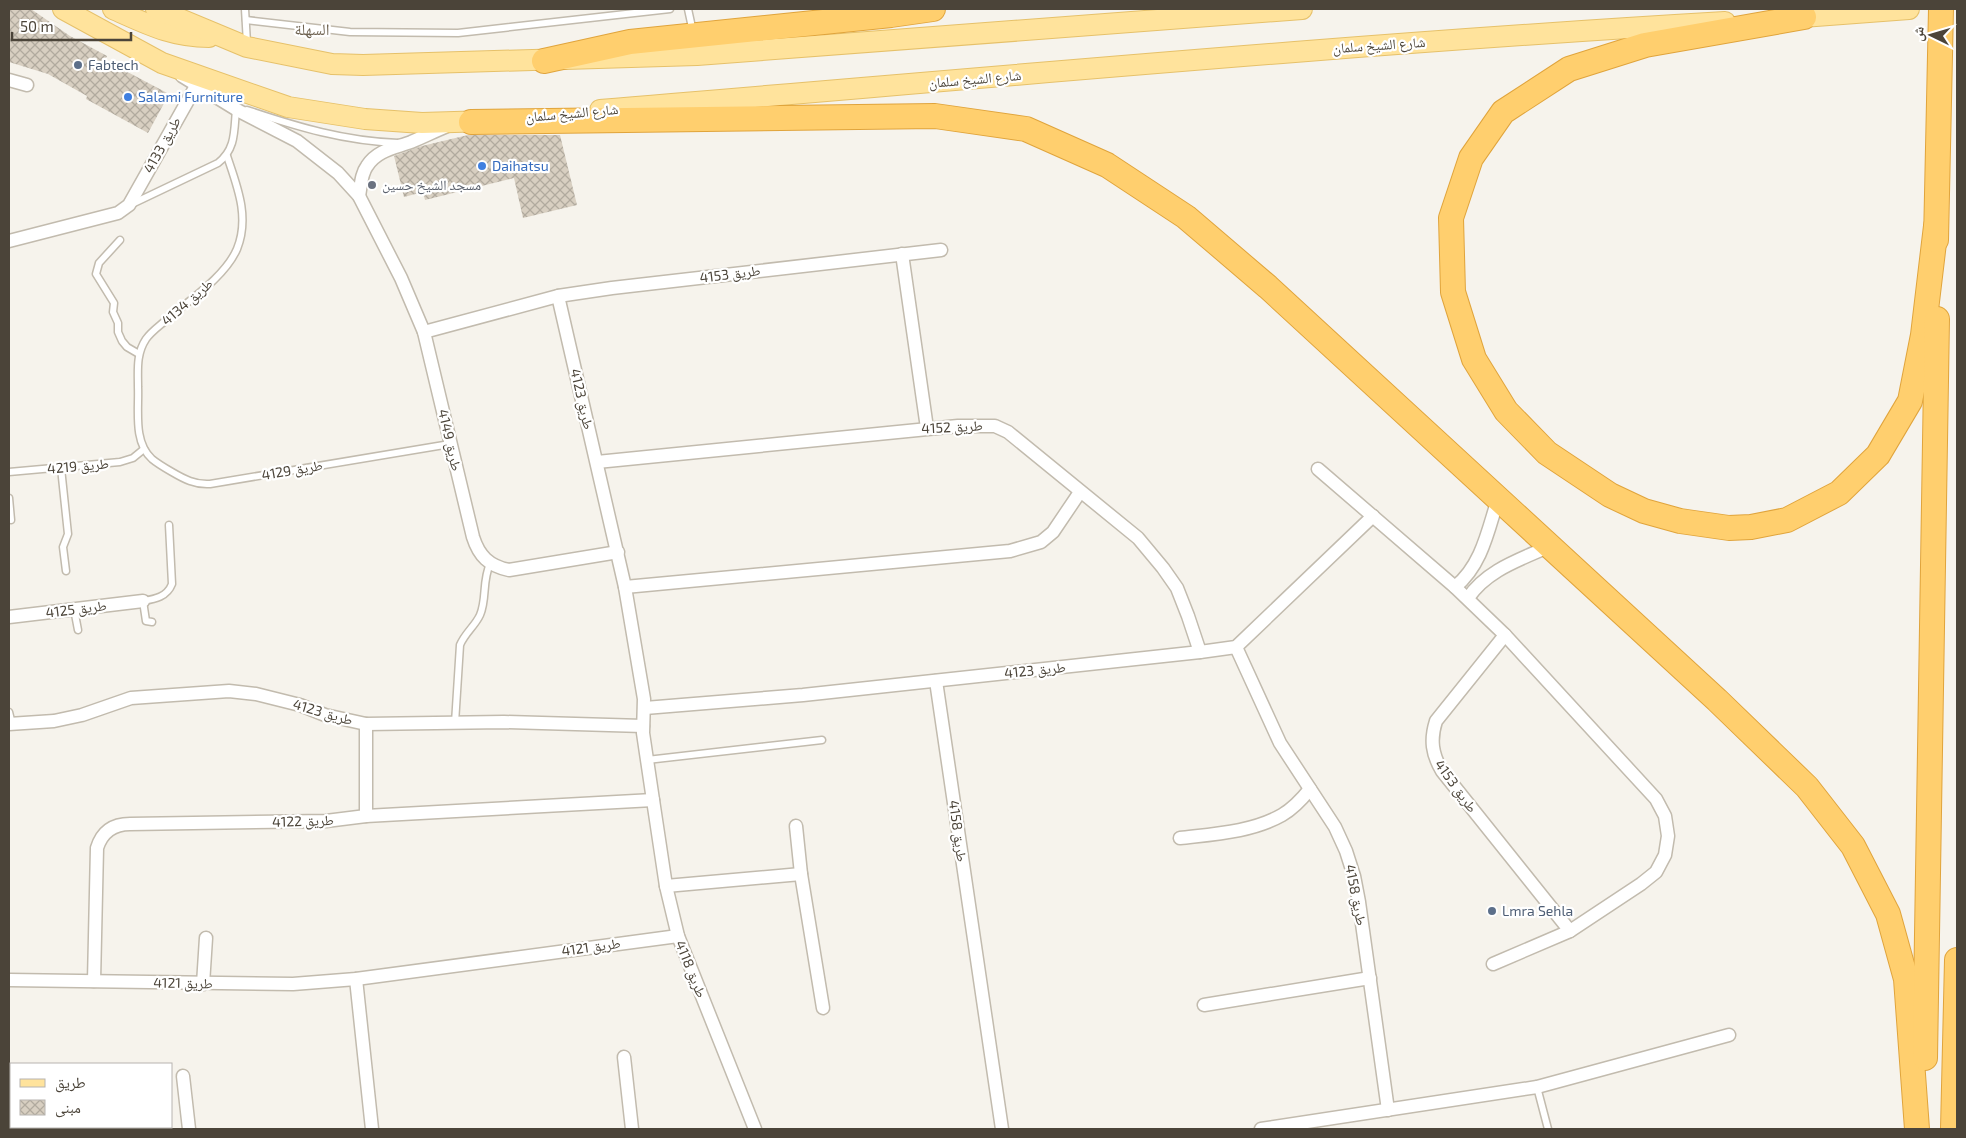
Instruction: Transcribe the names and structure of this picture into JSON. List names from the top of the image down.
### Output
{
  "streets": {
    "main road": ["شارع الشيخ سلمان"],
    "street": [
      "طريق 4133",
      "طريق 4153",
      "طريق 4123",
      "طريق 4152",
      "طريق 4149",
      "طريق 4125",
      "طريق 4122",
      "طريق 4158",
      "طريق 4121",
      "طريق 4118"
    ],
    "lane": ["طريق 4134", "طريق 4219", "طريق 4129"]
  },
  "crossings": [
    ["شارع الشيخ سلمان", "طريق 4149"],
    ["طريق 4133", "طريق 4149"],
    ["طريق 4153", "طريق 4123"],
    ["طريق 4153", "طريق 4149"],
    ["طريق 4134", "طريق 4219"],
    ["طريق 4134", "طريق 4129"],
    ["طريق 4123", "طريق 4152"],
    ["طريق 4123", "طريق 4122"],
    ["طريق 4123", "طريق 4158"],
    ["طريق 4123", "طريق 4118"],
    ["طريق 4149", "طريق 4129"],
    ["طريق 4219", "طريق 4129"],
    ["طريق 4122", "طريق 4121"],
    ["طريق 4122", "طريق 4118"],
    ["طريق 4121", "طريق 4118"]
  ],
  "districts": ["السهلة"],
  "places": [
    "Fabtech",
    "Salami Furniture",
    "Daihatsu",
    "مسجد الشيخ حسين",
    "Lmra Sehla"
  ],
  "legend": ["طريق", "مبنى"],
  "scale_bar": "50 m",
  "north": "left"
}
